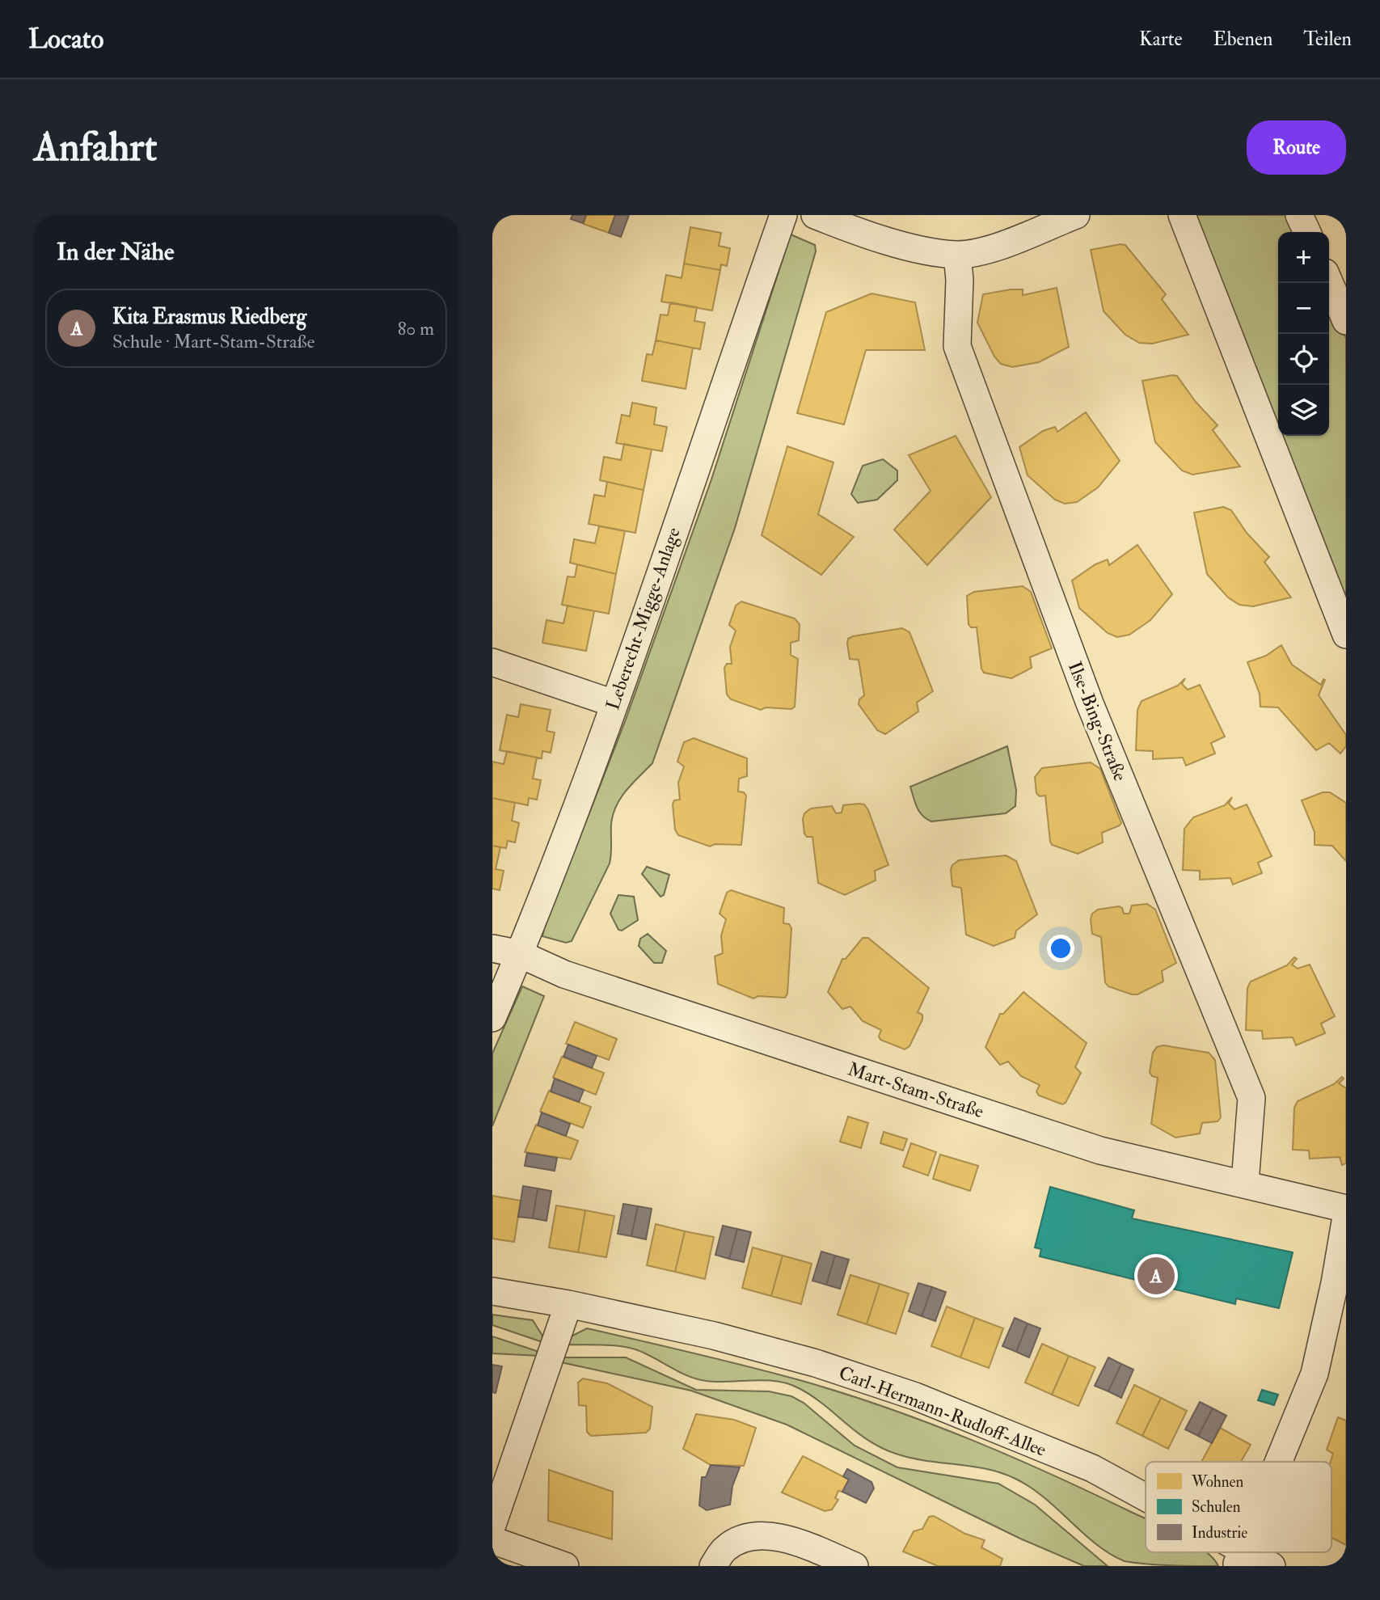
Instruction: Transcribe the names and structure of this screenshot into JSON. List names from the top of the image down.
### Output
{
  "streets": {
    "street": [
      "Leberecht-Migge-Anlage",
      "Ilse-Bing-Straße",
      "Mart-Stam-Straße",
      "Carl-Hermann-Rudloff-Allee"
    ]
  },
  "crossings": [
    ["Leberecht-Migge-Anlage", "Mart-Stam-Straße"],
    ["Ilse-Bing-Straße", "Mart-Stam-Straße"]
  ],
  "legend": ["Wohnen", "Schulen", "Industrie"],
  "page": {
    "header": "Locato",
    "nav": ["Karte", "Ebenen", "Teilen"],
    "buttons": "Route",
    "title": "Anfahrt",
    "heading": "In der Nähe",
    "map_buttons": ["+", "−"],
    "list": [
      {
        "mark": "A",
        "name": "Kita Erasmus Riedberg",
        "note": "Schule · Mart-Stam-Straße",
        "value": "80 m"
      }
    ],
    "pins": "A"
  }
}
